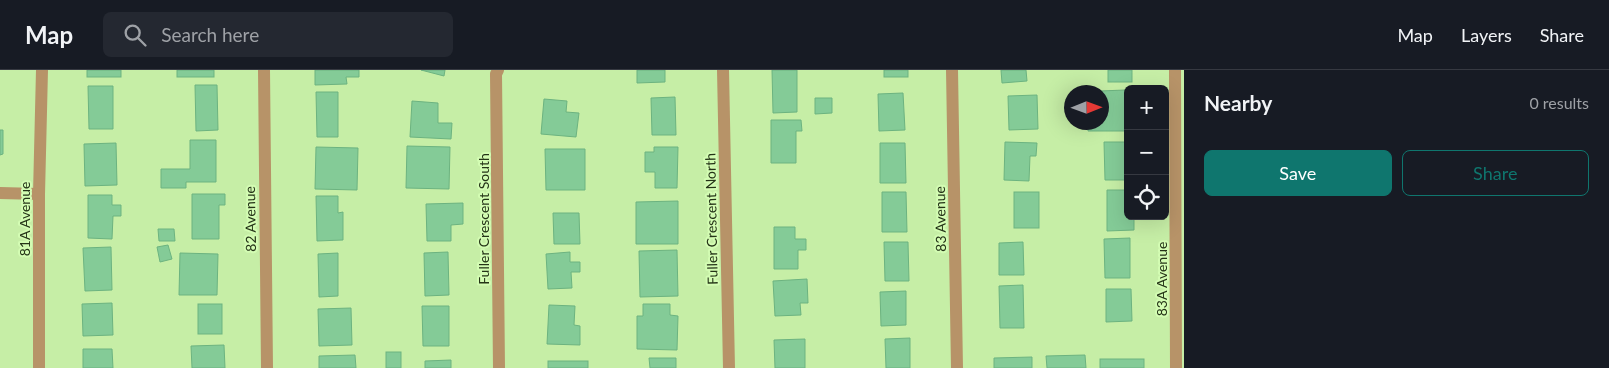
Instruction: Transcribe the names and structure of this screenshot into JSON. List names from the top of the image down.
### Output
{
  "streets": {
    "street": [
      "81A Avenue",
      "82 Avenue",
      "Fuller Crescent South",
      "Fuller Crescent North",
      "83 Avenue",
      "83A Avenue"
    ]
  },
  "north": "right",
  "page": {
    "header": "Map",
    "search": "Search here",
    "nav": ["Map", "Layers", "Share"],
    "heading": ["Nearby", "0 results"],
    "map_buttons": ["+", "−"],
    "buttons": ["Save", "Share"]
  }
}
